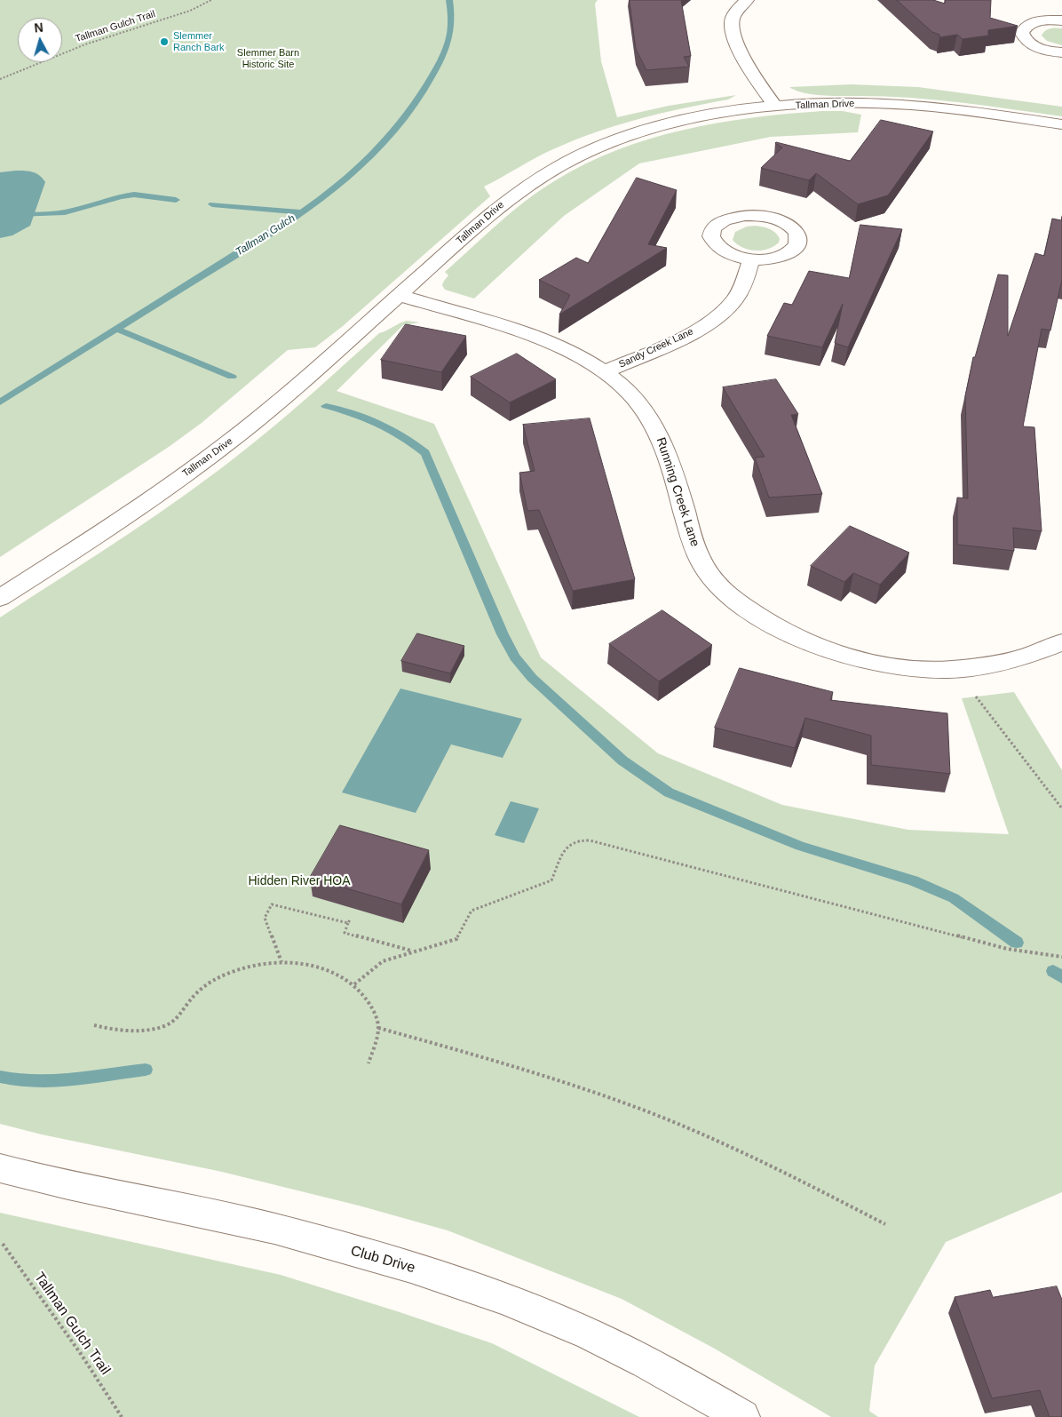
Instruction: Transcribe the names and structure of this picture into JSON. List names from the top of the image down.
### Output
{
  "streets": {
    "street": [
      "Tallman Drive",
      "Sandy Creek Lane",
      "Running Creek Lane",
      "Club Drive"
    ],
    "path": ["Tallman Gulch Trail"]
  },
  "crossings": [
    ["Tallman Drive", "Running Creek Lane"],
    ["Sandy Creek Lane", "Running Creek Lane"]
  ],
  "water": ["Tallman Gulch"],
  "parks": ["Slemmer Barn Historic Site", "Hidden River HOA"],
  "places": ["Slemmer Ranch Bark"],
  "north": "top"
}
